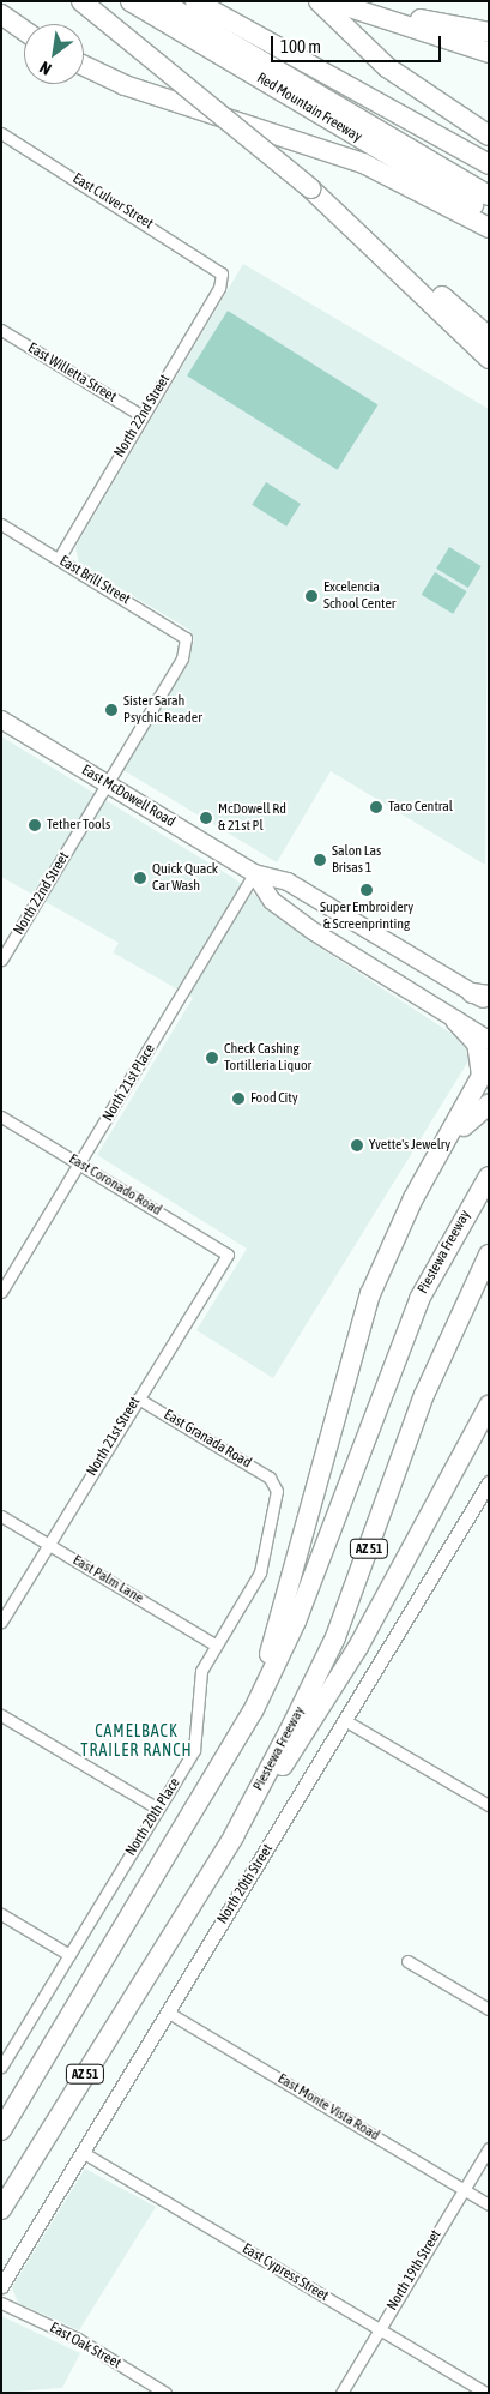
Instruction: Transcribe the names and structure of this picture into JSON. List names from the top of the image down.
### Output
{
  "streets": {
    "highway": ["Red Mountain Freeway", "Piestewa Freeway", "AZ 51"],
    "main road": ["East McDowell Road"],
    "street": [
      "East Culver Street",
      "East Willetta Street",
      "North 22nd Street",
      "East Brill Street",
      "North 21st Place",
      "East Coronado Road",
      "North 21st Street",
      "East Granada Road",
      "East Palm Lane",
      "North 20th Place",
      "North 20th Street",
      "East Monte Vista Road",
      "North 19th Street",
      "East Cypress Street",
      "East Oak Street"
    ]
  },
  "crossings": [
    ["East Culver Street", "North 22nd Street"],
    ["East Willetta Street", "North 22nd Street"],
    ["North 22nd Street", "East Brill Street"],
    ["North 22nd Street", "East McDowell Road"],
    ["East McDowell Road", "North 21st Place"],
    ["North 21st Place", "East Coronado Road"],
    ["East Coronado Road", "North 21st Street"],
    ["North 21st Street", "East Granada Road"],
    ["North 21st Street", "East Palm Lane"],
    ["East Granada Road", "North 20th Place"],
    ["East Palm Lane", "North 20th Place"],
    ["North 20th Street", "East Monte Vista Road"],
    ["North 20th Street", "East Cypress Street"],
    ["East Monte Vista Road", "North 19th Street"],
    ["North 19th Street", "East Cypress Street"]
  ],
  "districts": ["CAMELBACK TRAILER RANCH"],
  "places": [
    "Excelencia School Center",
    "Sister Sarah Psychic Reader",
    "Taco Central",
    "McDowell Rd & 21st Pl",
    "Tether Tools",
    "Salon Las Brisas 1",
    "Quick Quack Car Wash",
    "Super Embroidery & Screenprinting",
    "Check Cashing Tortilleria Liquor",
    "Food City",
    "Yvette's Jewelry"
  ],
  "scale_bar": "100 m",
  "north": "bottom left"
}
